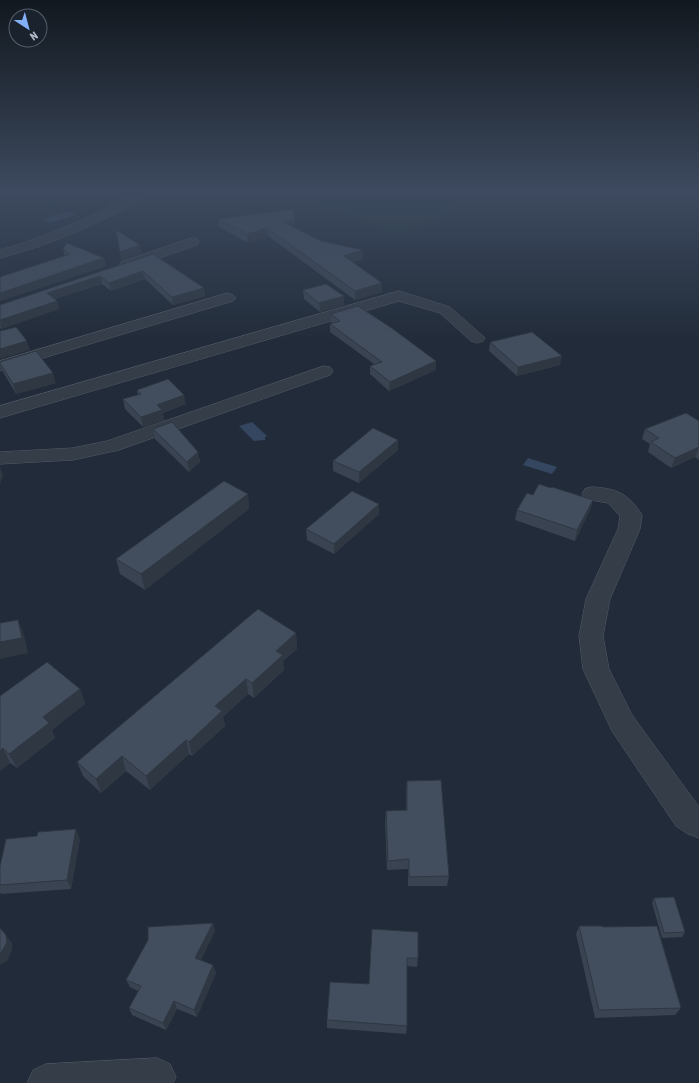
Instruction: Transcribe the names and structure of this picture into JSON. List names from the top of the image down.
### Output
{
  "north": "bottom right"
}
